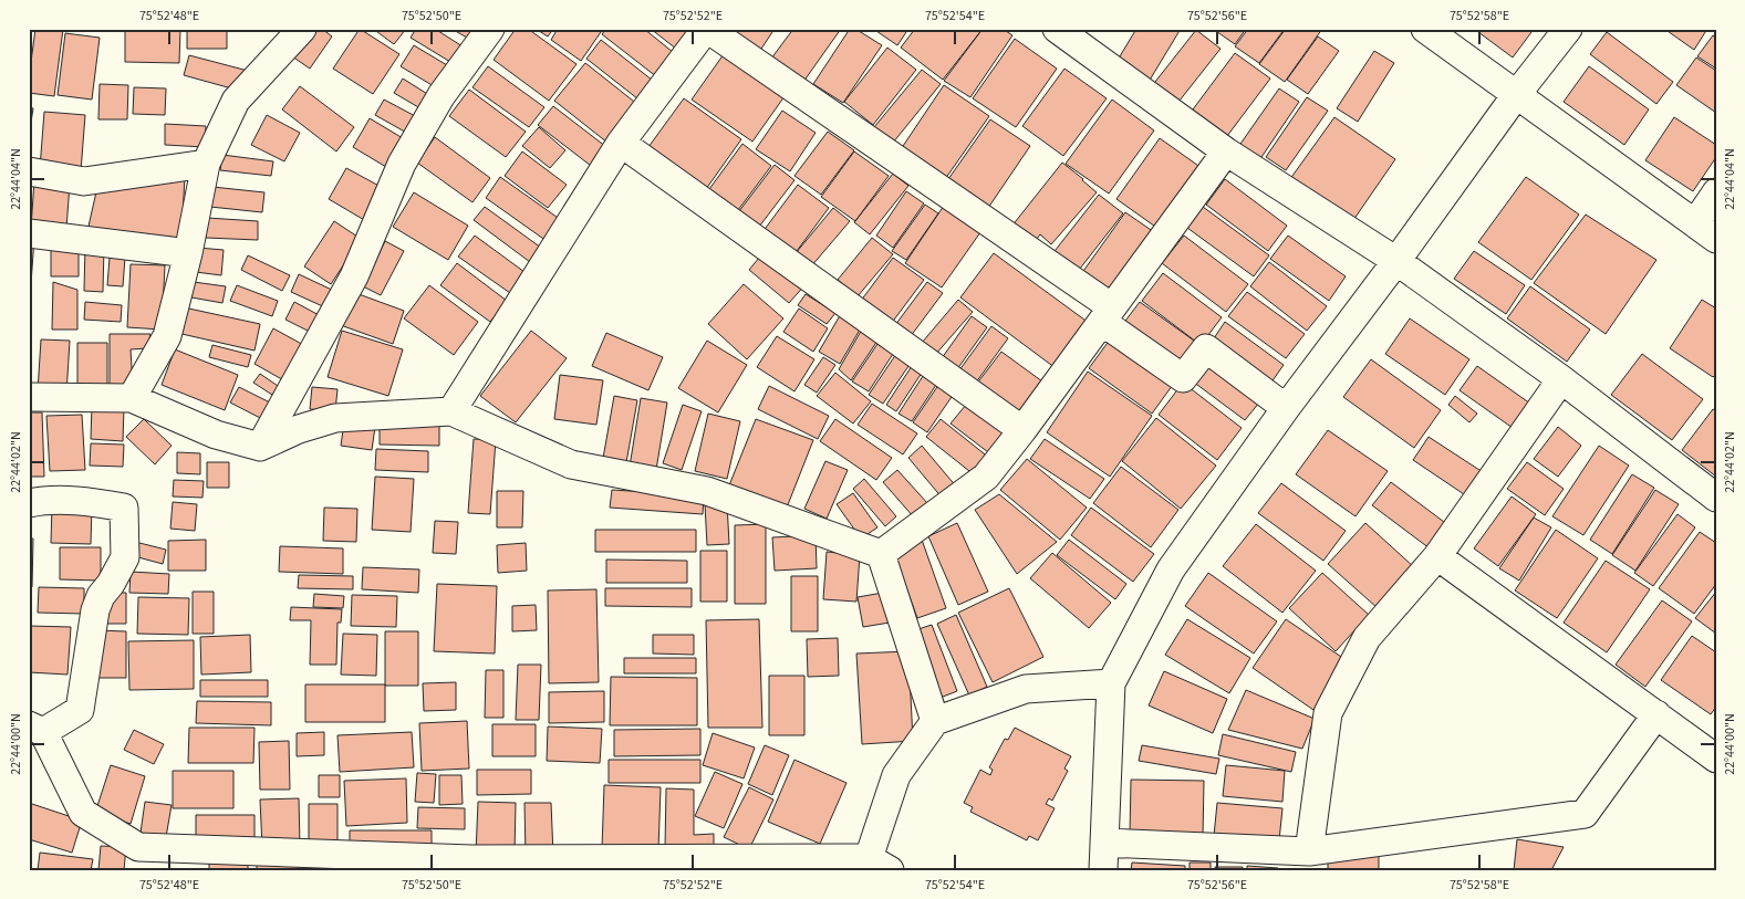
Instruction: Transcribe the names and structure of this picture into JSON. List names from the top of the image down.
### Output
{
  "coordinates": [
    "75°52'48\"E",
    "75°52'50\"E",
    "75°52'52\"E",
    "75°52'54\"E",
    "75°52'56\"E",
    "75°52'58\"E",
    "22°44'04\"N",
    "22°44'02\"N",
    "22°44'00\"N"
  ]
}
